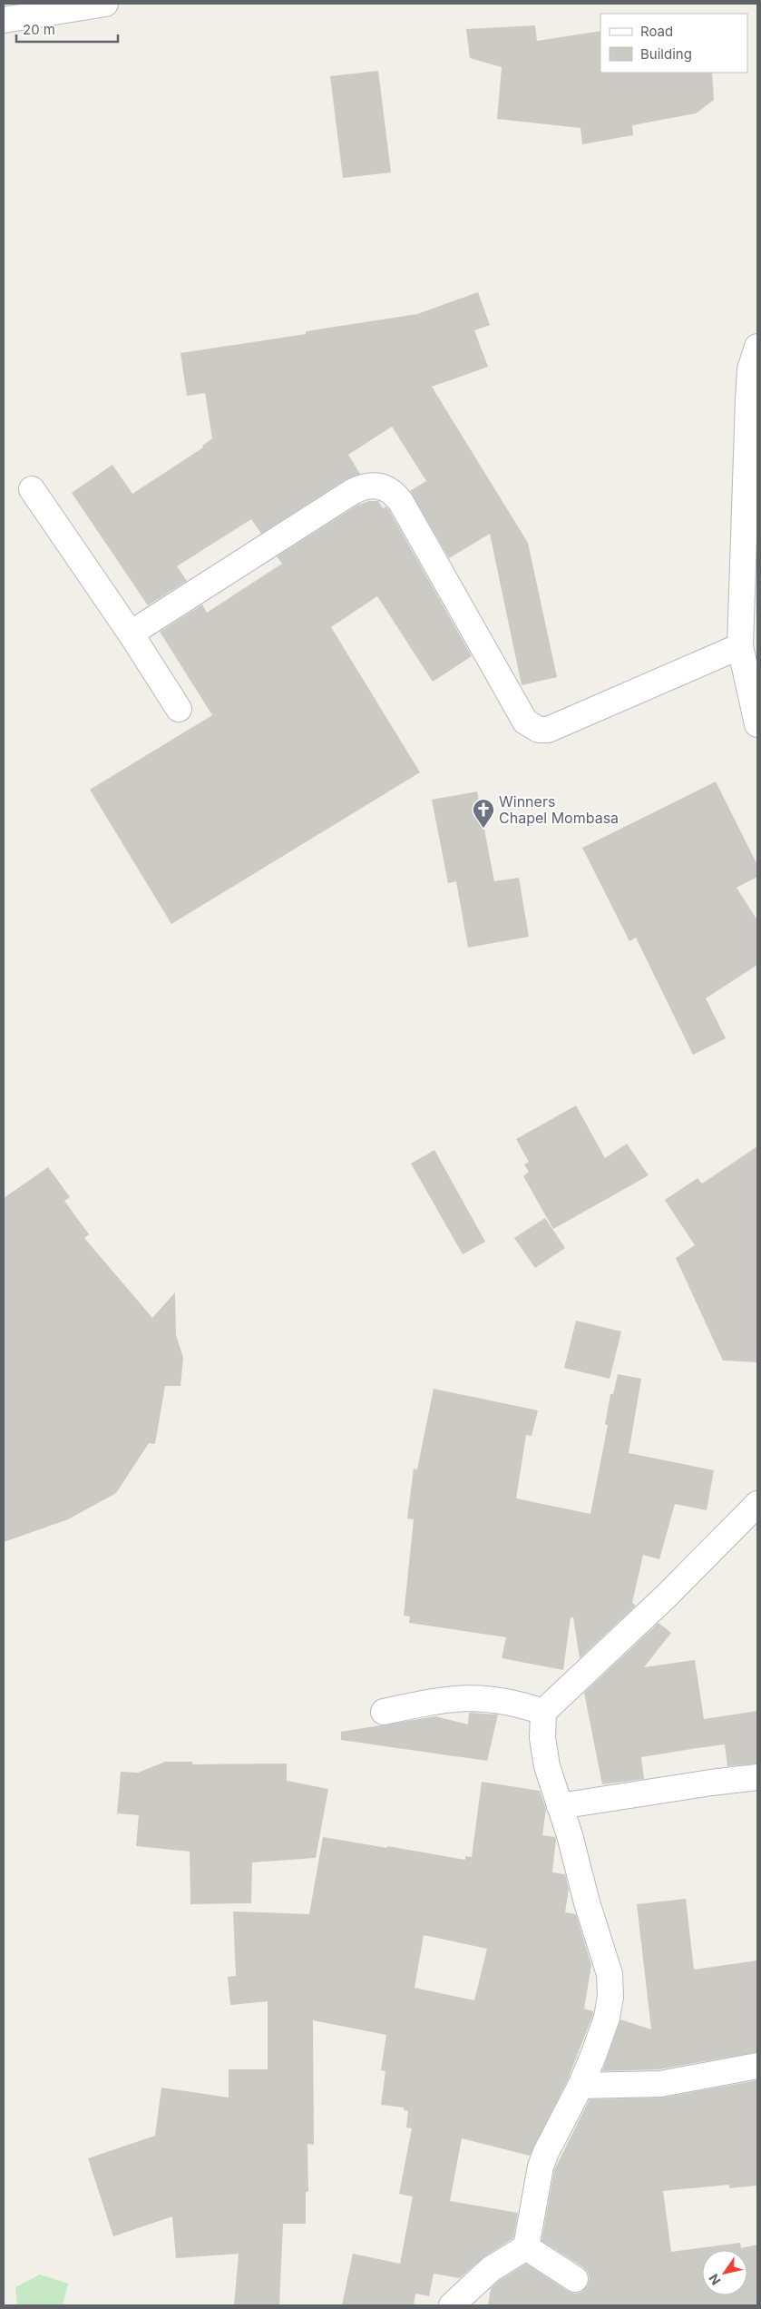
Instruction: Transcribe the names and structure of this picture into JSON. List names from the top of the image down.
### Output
{
  "places": {
    "church": ["Winners Chapel Mombasa"]
  },
  "legend": ["Road", "Building"],
  "scale_bar": "20 m",
  "north": "bottom left"
}
